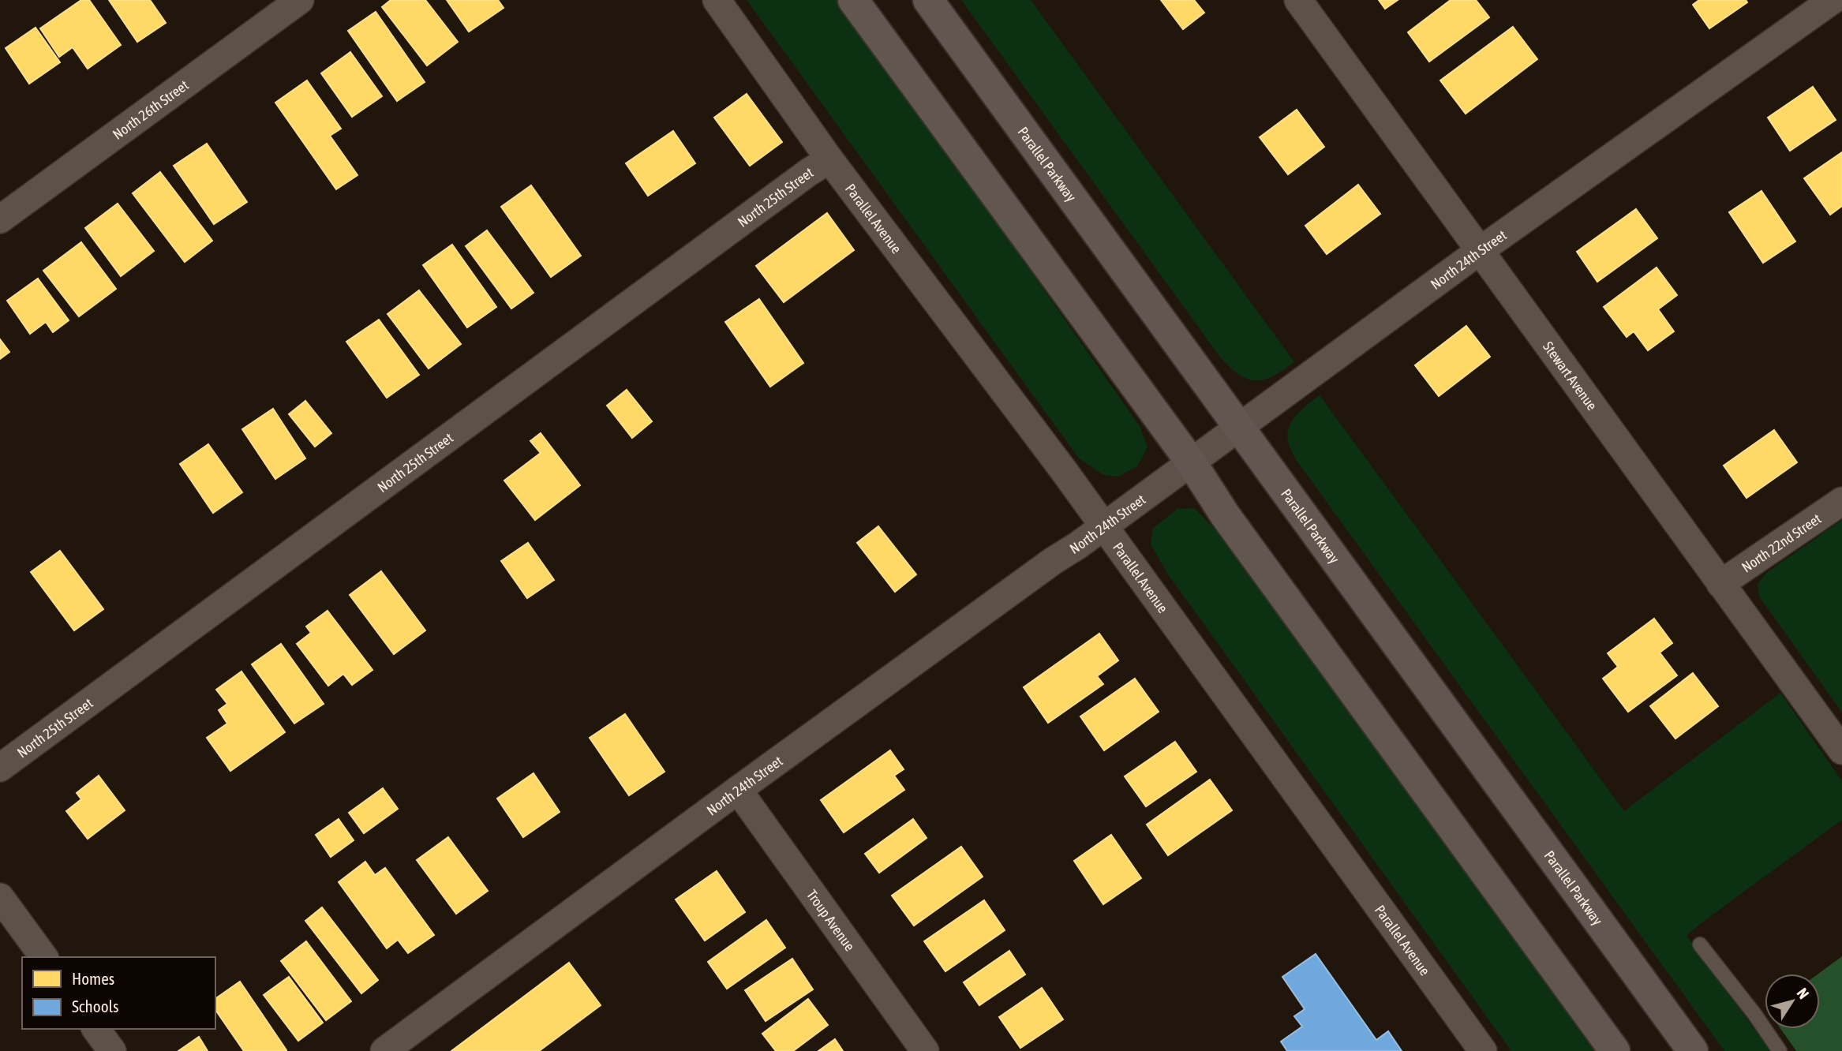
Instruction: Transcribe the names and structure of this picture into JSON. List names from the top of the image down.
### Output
{
  "streets": {
    "main road": ["Parallel Parkway"],
    "street": [
      "North 26th Street",
      "North 25th Street",
      "Parallel Avenue",
      "North 24th Street",
      "Stewart Avenue",
      "North 22nd Street",
      "Troup Avenue"
    ]
  },
  "crossings": [
    ["Parallel Parkway", "North 24th Street"],
    ["North 25th Street", "Parallel Avenue"],
    ["Parallel Avenue", "North 24th Street"],
    ["North 24th Street", "Stewart Avenue"],
    ["North 24th Street", "Troup Avenue"],
    ["Stewart Avenue", "North 22nd Street"]
  ],
  "legend": ["Homes", "Schools"],
  "north": "top right"
}
